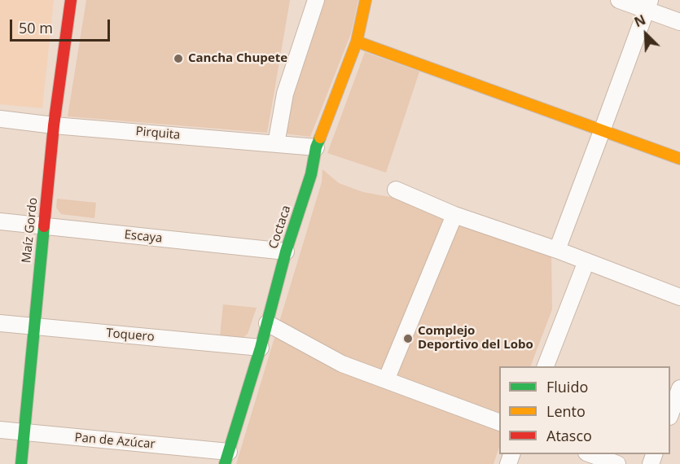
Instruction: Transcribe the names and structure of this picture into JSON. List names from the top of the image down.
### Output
{
  "streets": {
    "street": [
      "Pirquita",
      "Coctaca",
      "Maíz Gordo",
      "Escaya",
      "Toquero",
      "Pan de Azúcar"
    ]
  },
  "crossings": [
    ["Pirquita", "Coctaca"],
    ["Pirquita", "Maíz Gordo"],
    ["Coctaca", "Escaya"],
    ["Coctaca", "Toquero"],
    ["Coctaca", "Pan de Azúcar"],
    ["Maíz Gordo", "Escaya"],
    ["Maíz Gordo", "Toquero"],
    ["Maíz Gordo", "Pan de Azúcar"]
  ],
  "places": ["Cancha Chupete", "Complejo Deportivo del Lobo"],
  "legend": ["Fluido", "Lento", "Atasco"],
  "scale_bar": "50 m",
  "north": "top left"
}
